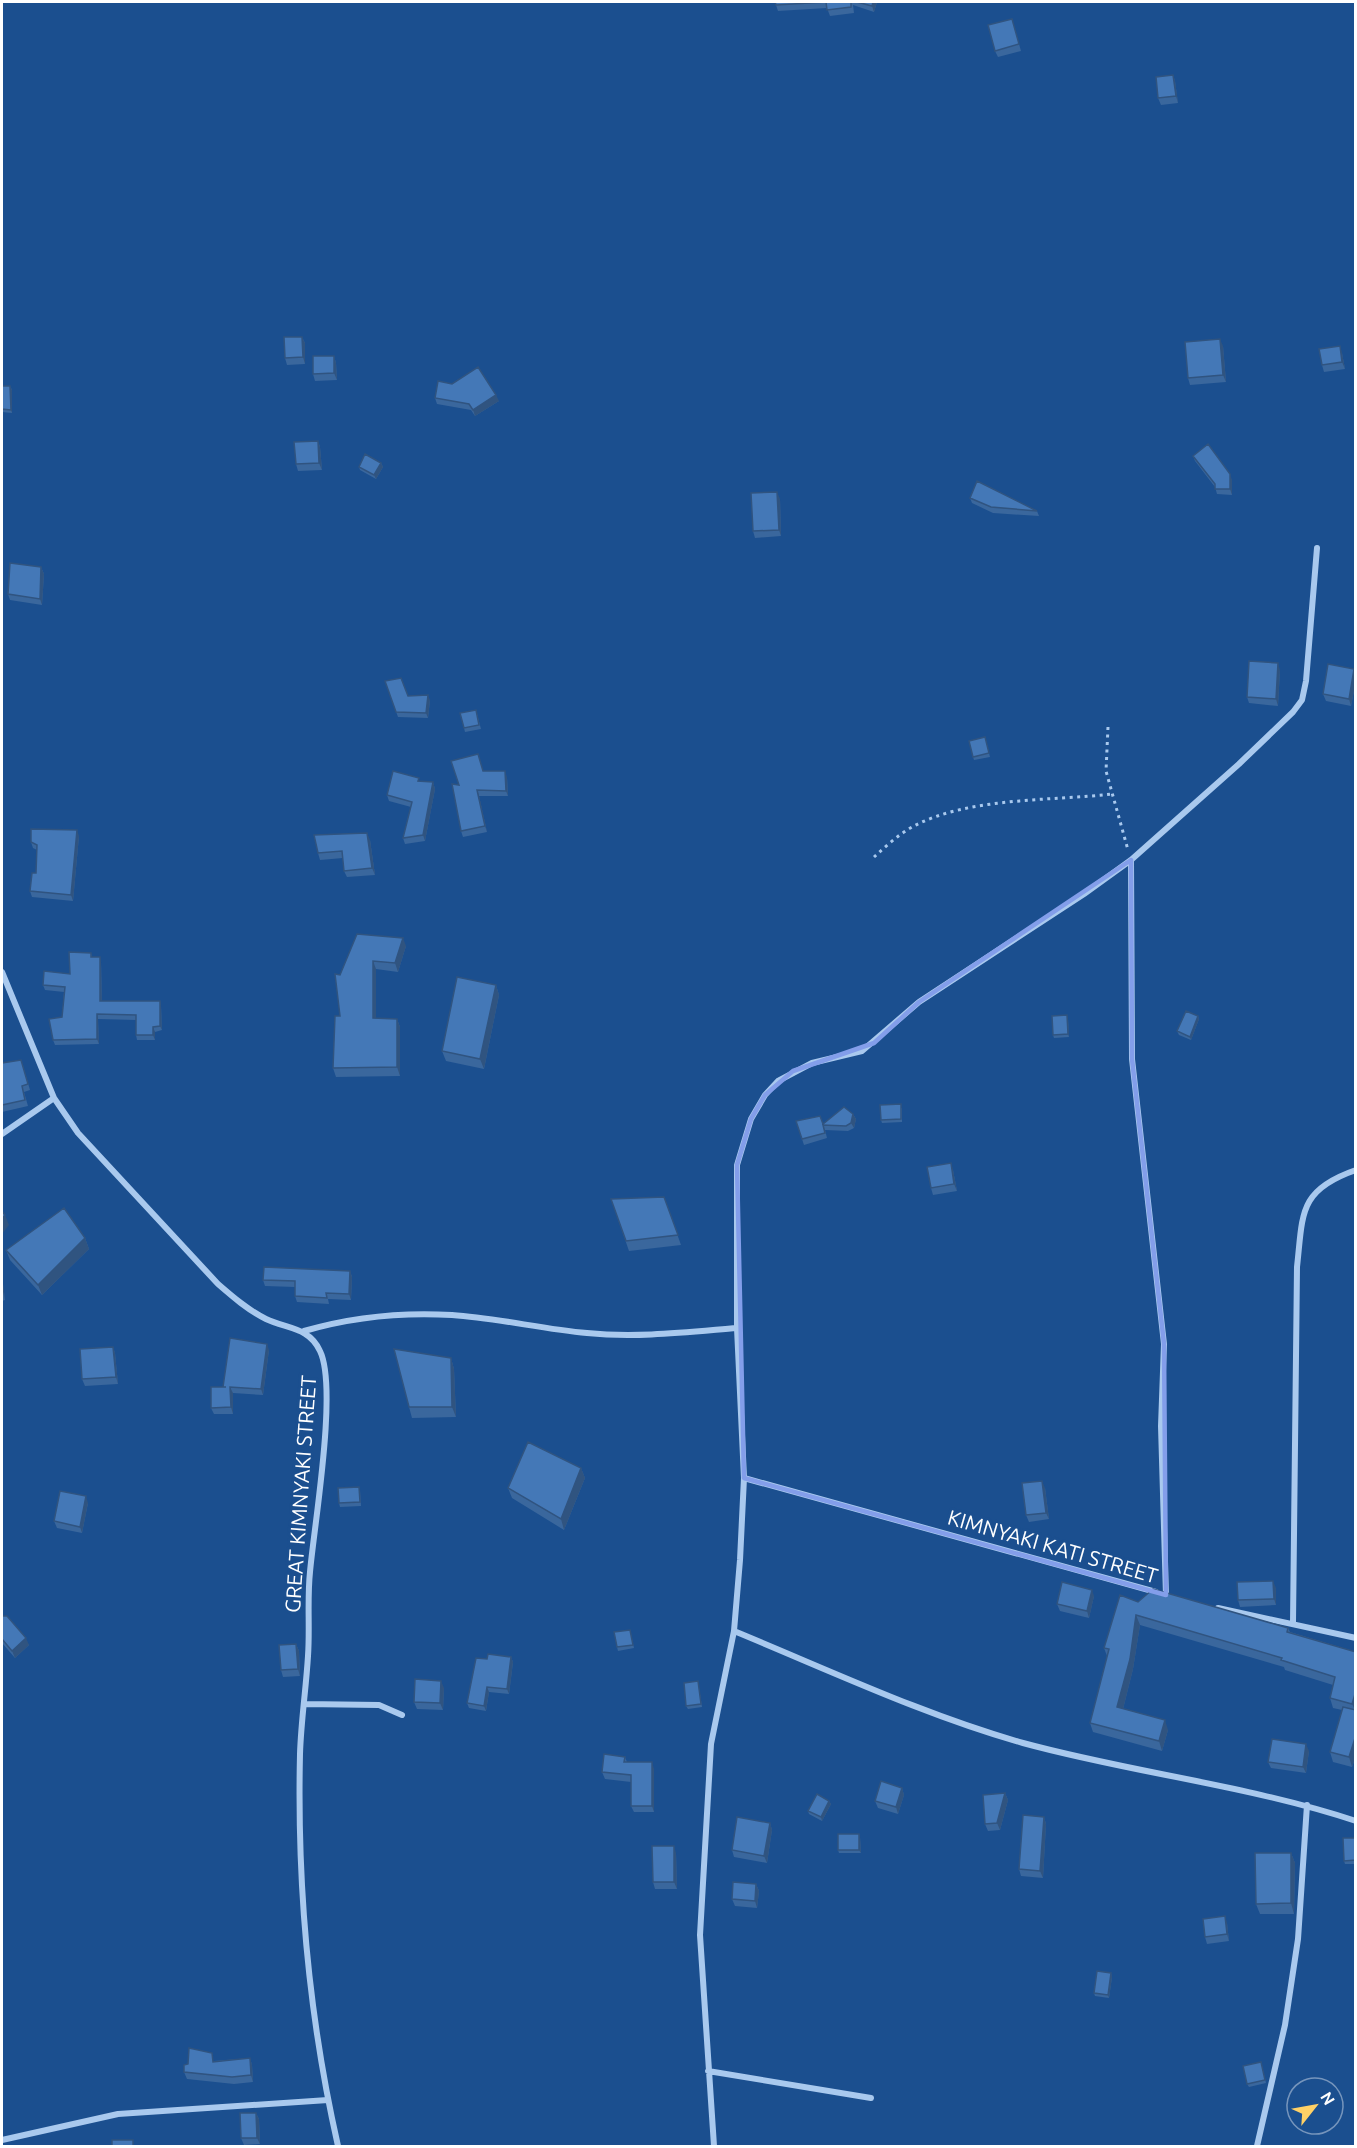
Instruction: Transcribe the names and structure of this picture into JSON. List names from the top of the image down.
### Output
{
  "streets": {
    "street": ["GREAT KIMNYAKI STREET", "KIMNYAKI KATI STREET"]
  },
  "north": "top right"
}
